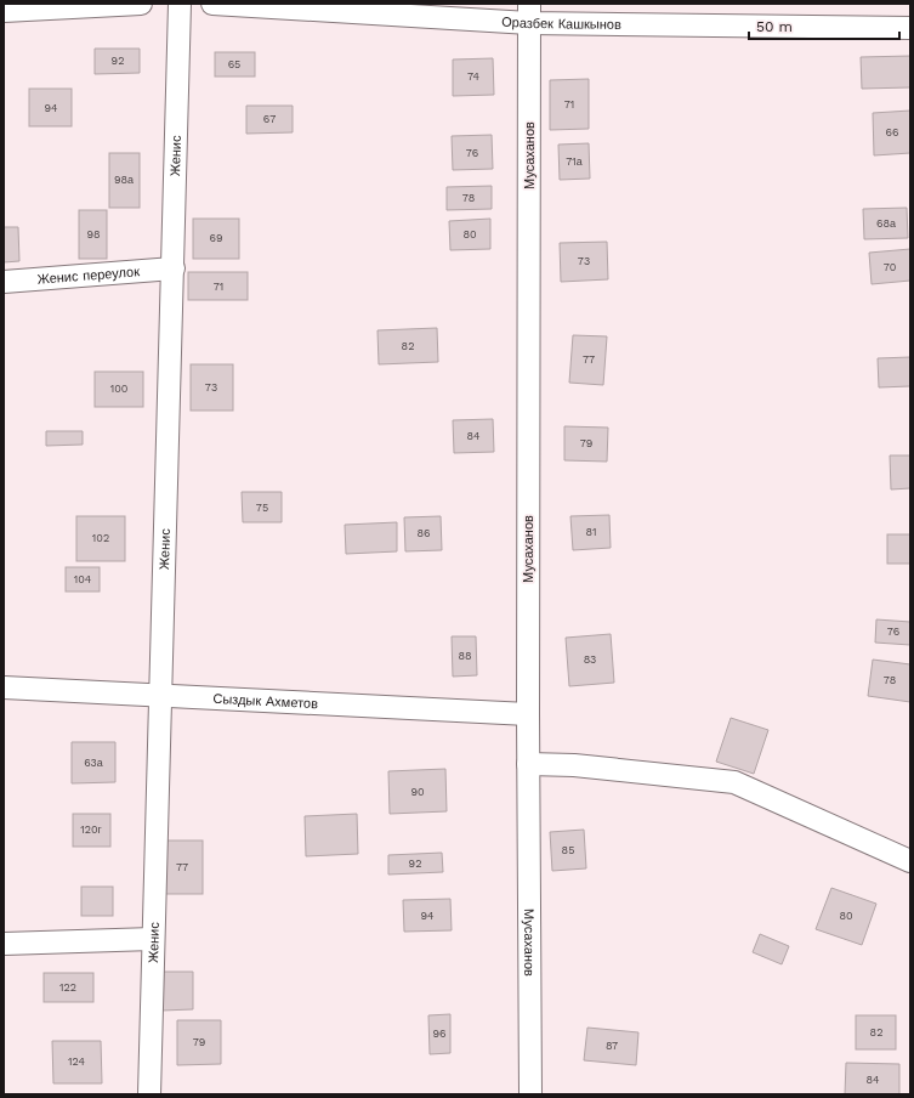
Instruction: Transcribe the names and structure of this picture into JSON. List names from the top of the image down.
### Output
{
  "streets": {
    "street": [
      "Оразбек Кашкынов",
      "Женис",
      "Мусаханов",
      "Женис переулок",
      "Сыздык Ахметов"
    ]
  },
  "crossings": [
    ["Оразбек Кашкынов", "Мусаханов"],
    ["Женис", "Женис переулок"],
    ["Женис", "Сыздык Ахметов"],
    ["Мусаханов", "Сыздык Ахметов"]
  ],
  "house_numbers": [
    "92",
    "65",
    "74",
    "71",
    "94",
    "67",
    "66",
    "76",
    "71а",
    "98а",
    "78",
    "68а",
    "98",
    "80",
    "69",
    "73",
    "70",
    "71",
    "82",
    "77",
    "73",
    "100",
    "84",
    "79",
    "75",
    "81",
    "86",
    "102",
    "104",
    "76",
    "88",
    "83",
    "78",
    "63а",
    "90",
    "120г",
    "85",
    "92",
    "77",
    "94",
    "80",
    "122",
    "82",
    "96",
    "79",
    "87",
    "124",
    "84"
  ],
  "scale_bar": "50 m"
}
